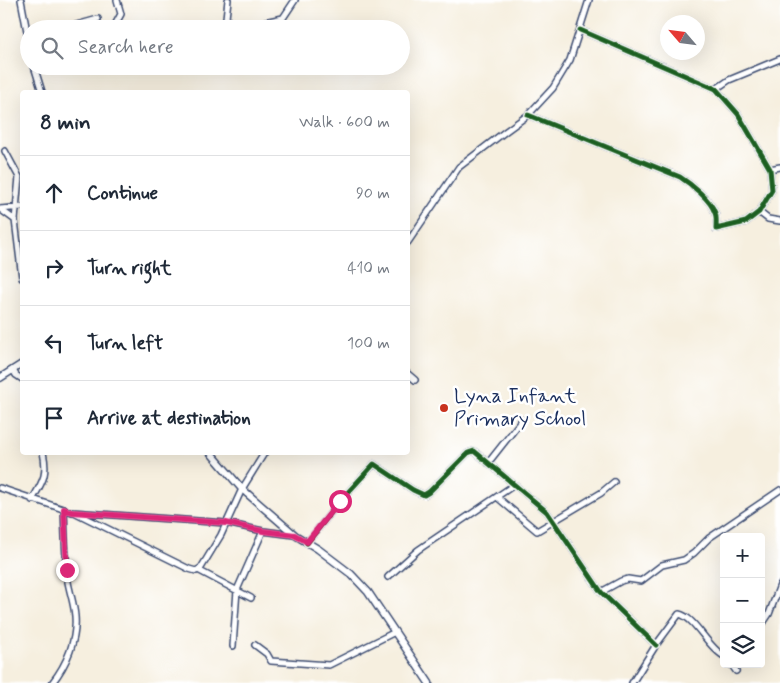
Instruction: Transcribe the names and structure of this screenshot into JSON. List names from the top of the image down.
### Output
{
  "places": ["Lyna Infant Primary School"],
  "north": "top left",
  "page": {
    "search": "Search here",
    "heading": ["8 min", "Walk · 600 m"],
    "list": [
      ["Continue", "90 m"],
      ["Turn right", "410 m"],
      ["Turn left", "100 m"],
      "Arrive at destination"
    ],
    "map_buttons": ["+", "−"]
  }
}
